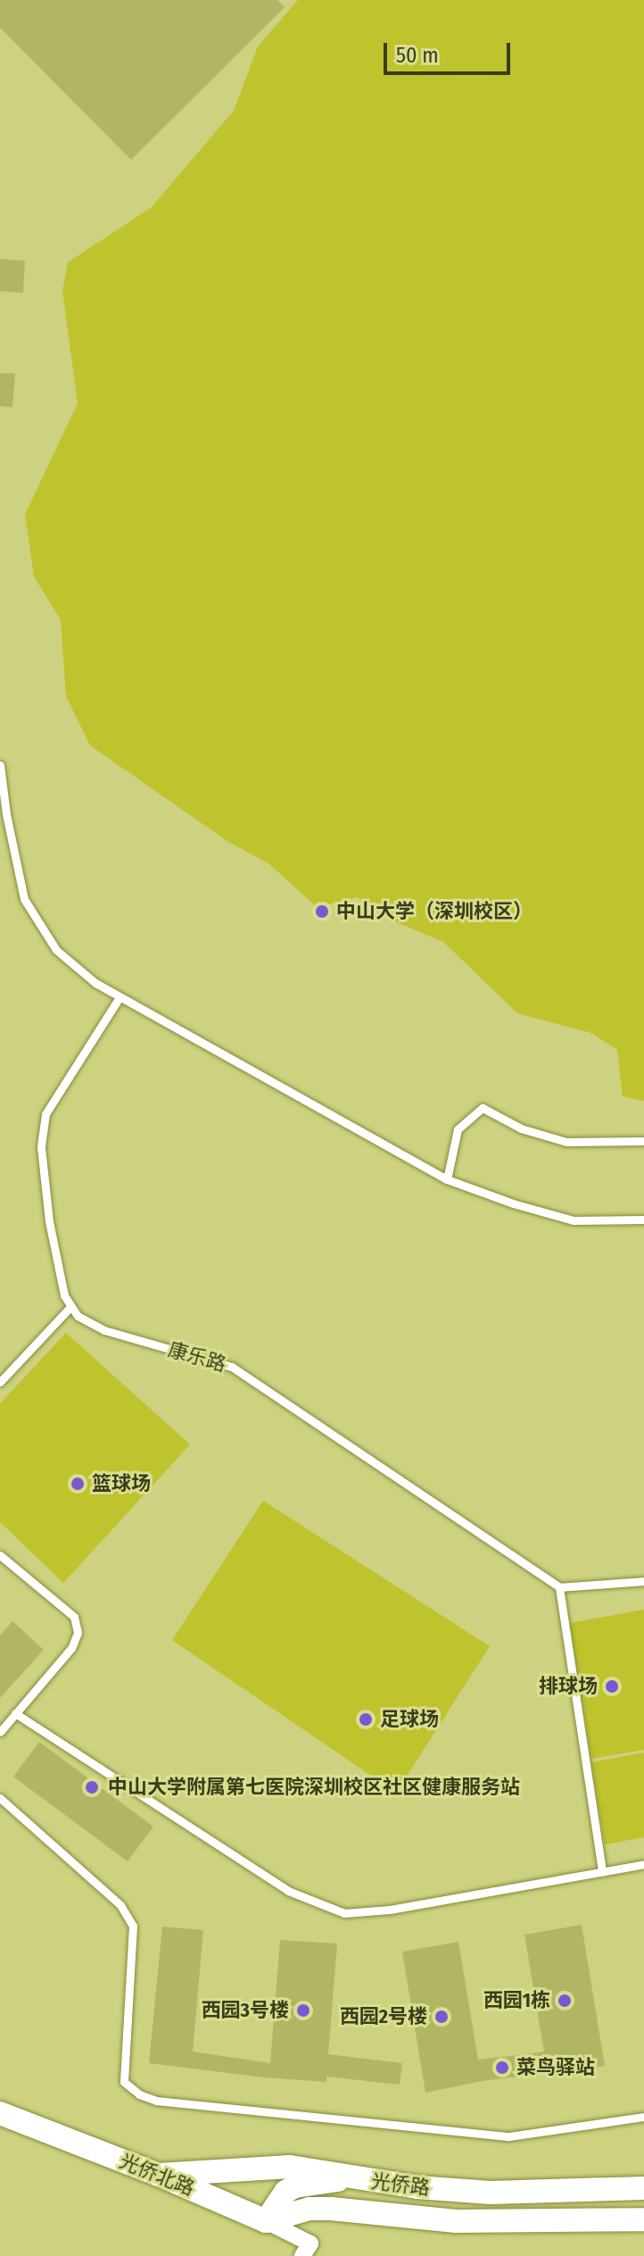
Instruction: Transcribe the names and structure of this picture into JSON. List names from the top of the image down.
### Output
{
  "streets": {
    "street": ["光侨北路", "光侨路"],
    "lane": ["康乐路"]
  },
  "crossings": [
    ["光侨北路", "光侨路"]
  ],
  "places": [
    "中山大学（深圳校区）",
    "篮球场",
    "排球场",
    "足球场",
    "中山大学附属第七医院深圳校区社区健康服务站",
    "西园1栋",
    "西园3号楼",
    "西园2号楼",
    "菜鸟驿站"
  ],
  "scale_bar": "50 m"
}
